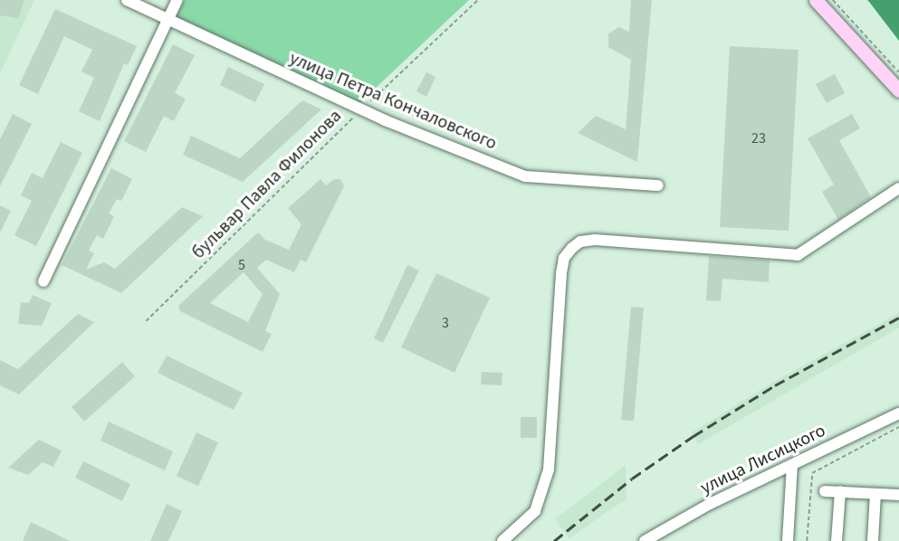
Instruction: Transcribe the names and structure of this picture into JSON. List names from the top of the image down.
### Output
{
  "streets": {
    "street": ["улица Петра Кончаловского", "улица Лисицкого"],
    "path": ["бульвар Павла Филонова"]
  },
  "crossings": [
    ["улица Петра Кончаловского", "бульвар Павла Филонова"]
  ],
  "house_numbers": ["23", "5", "3"]
}
